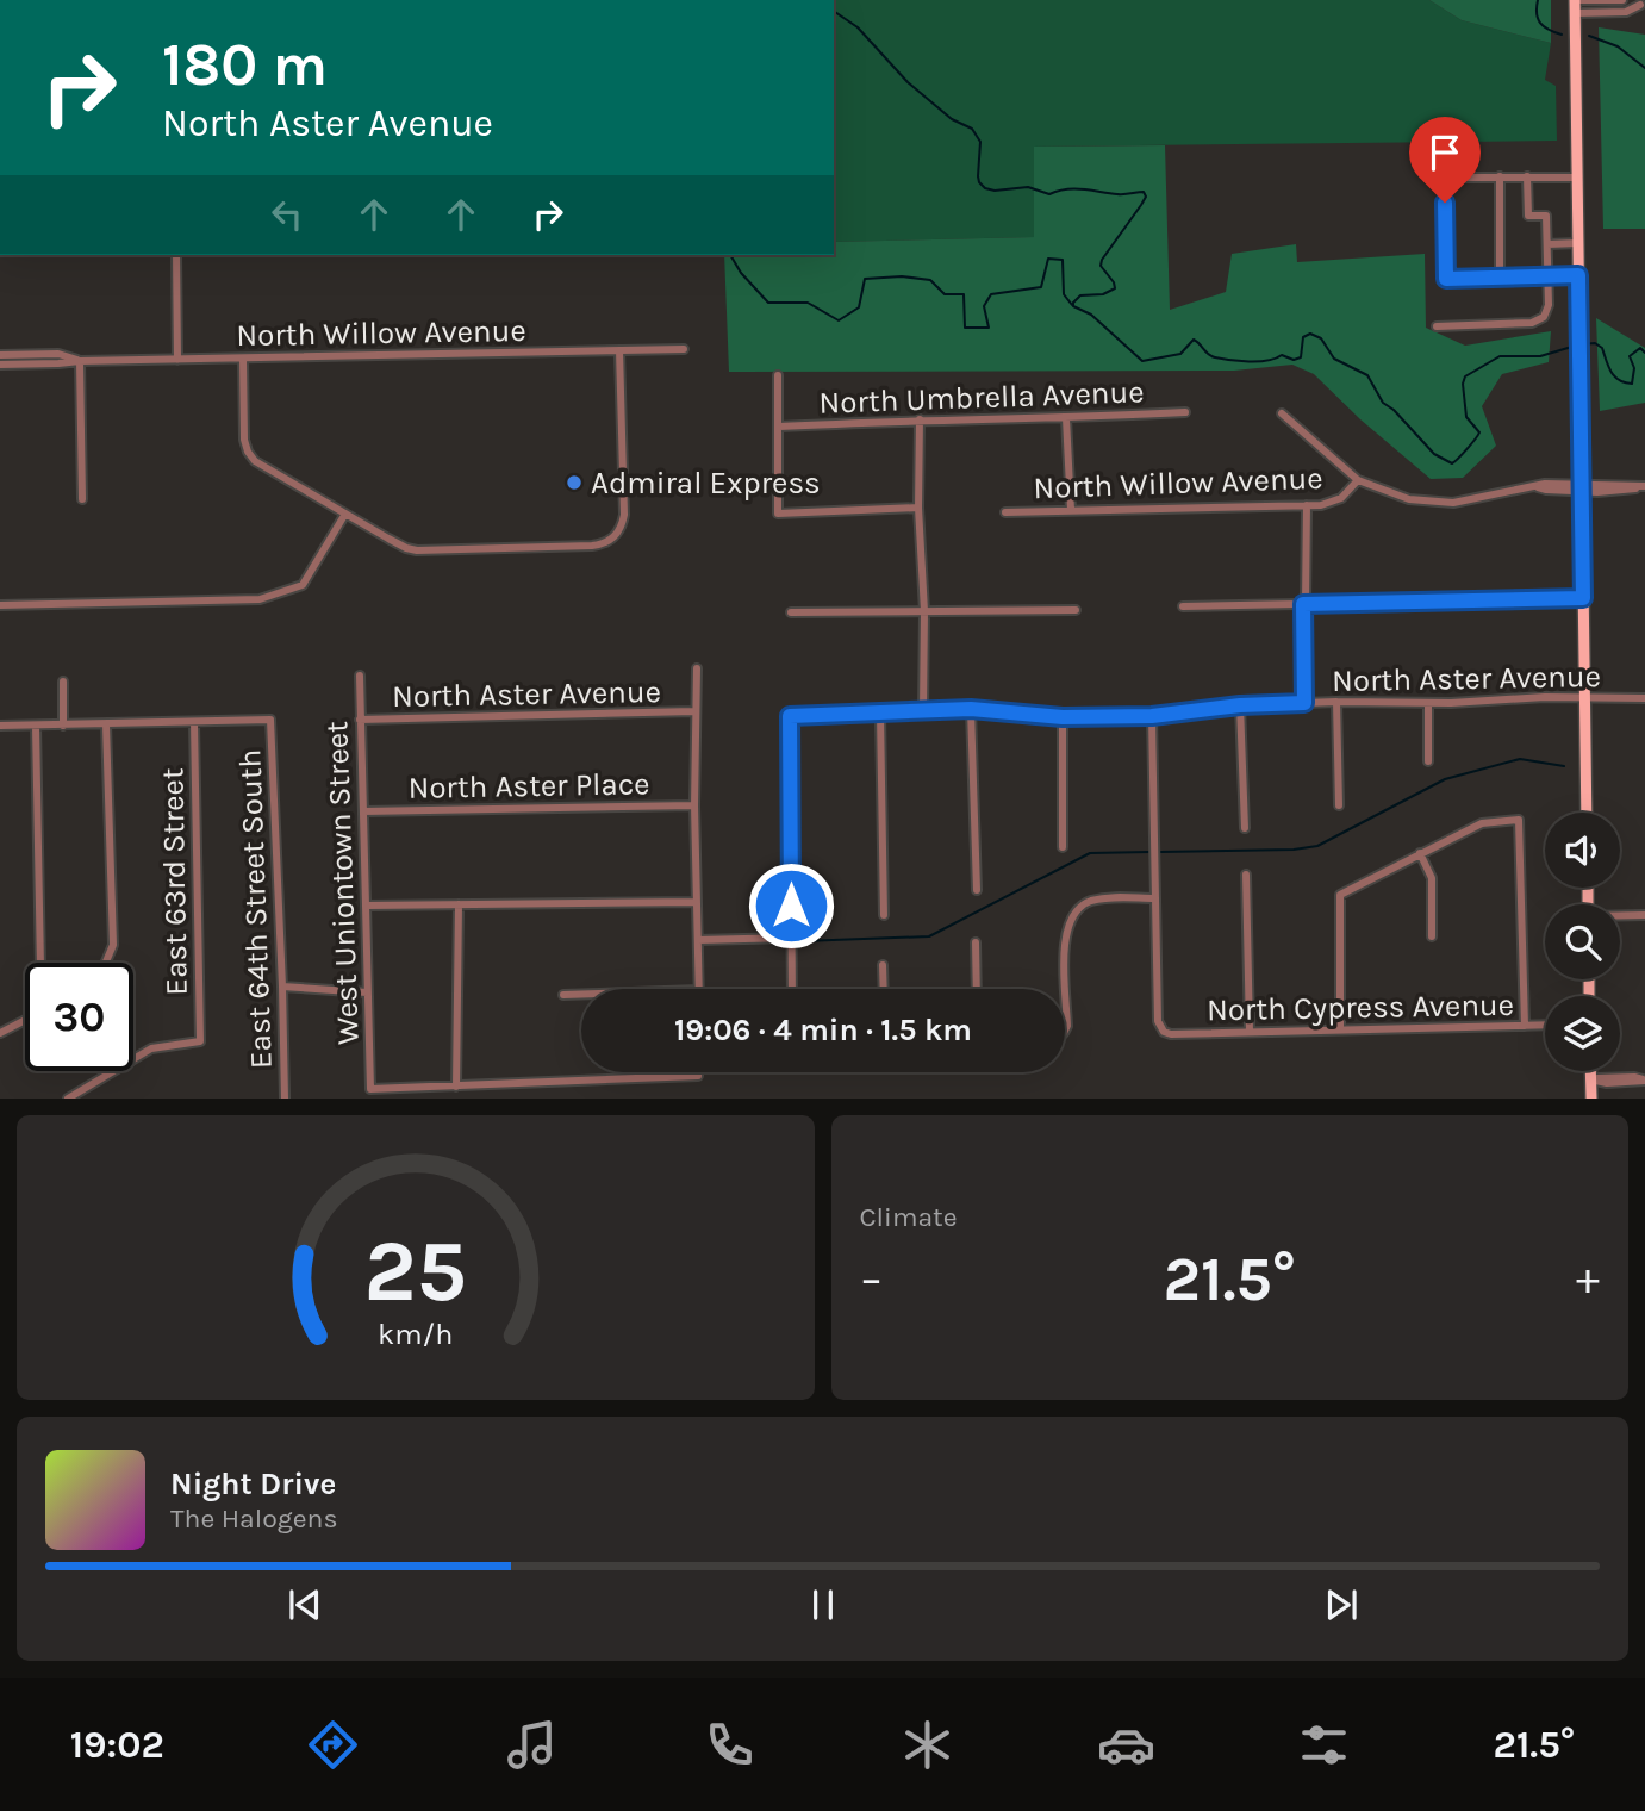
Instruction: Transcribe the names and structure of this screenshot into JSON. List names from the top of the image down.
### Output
{
  "streets": {
    "street": [
      "North Willow Avenue",
      "North Umbrella Avenue",
      "North Aster Avenue",
      "North Aster Place",
      "East 63rd Street",
      "West Uniontown Street",
      "East 64th Street South",
      "North Cypress Avenue"
    ]
  },
  "crossings": [
    ["North Aster Avenue", "West Uniontown Street"],
    ["North Aster Place", "West Uniontown Street"],
    ["East 63rd Street", "East 64th Street South"]
  ],
  "places": ["Admiral Express"],
  "page": {
    "turn": ["180 m", "North Aster Avenue"],
    "limit": "30",
    "trip": "19:06 · 4 min · 1.5 km",
    "tile": "Climate",
    "heat": ["−", "21.5°", "+"],
    "song": ["Night Drive", "The Halogens"],
    "tabs": ["19:02", "21.5°"],
    "gauge": ["25", "km/h"]
  }
}
